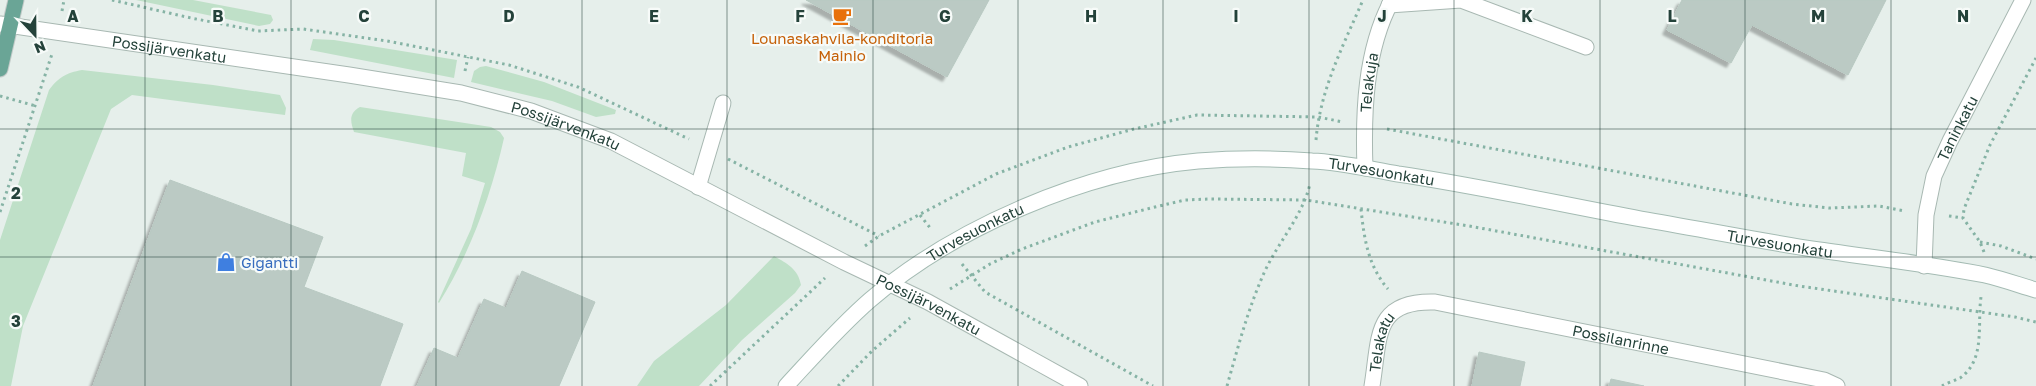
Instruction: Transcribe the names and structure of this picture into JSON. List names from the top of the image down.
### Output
{
  "streets": {
    "street": [
      "Possijärvenkatu",
      "Telakuja",
      "Taninkatu",
      "Turvesuonkatu",
      "Possilanrinne",
      "Telakatu"
    ]
  },
  "crossings": [
    ["Possijärvenkatu", "Turvesuonkatu"],
    ["Telakuja", "Turvesuonkatu"],
    ["Taninkatu", "Turvesuonkatu"],
    ["Possilanrinne", "Telakatu"]
  ],
  "places": {
    "cafe": ["Lounaskahvila-konditoria Mainio"],
    "shop": ["Gigantti"]
  },
  "north": "bottom",
  "grid": {
    "columns": [
      "A",
      "B",
      "C",
      "D",
      "E",
      "F",
      "G",
      "H",
      "I",
      "J",
      "K",
      "L",
      "M",
      "N"
    ],
    "rows": ["2", "3"]
  }
}
